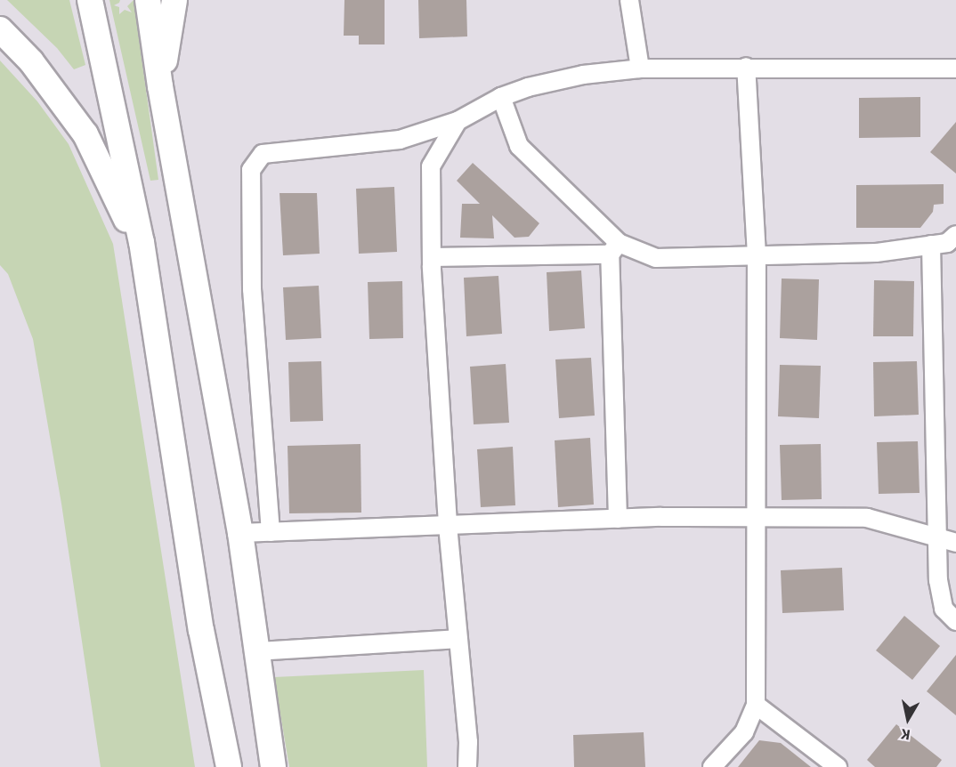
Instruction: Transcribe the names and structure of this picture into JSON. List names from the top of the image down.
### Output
{
  "north": "bottom"
}
